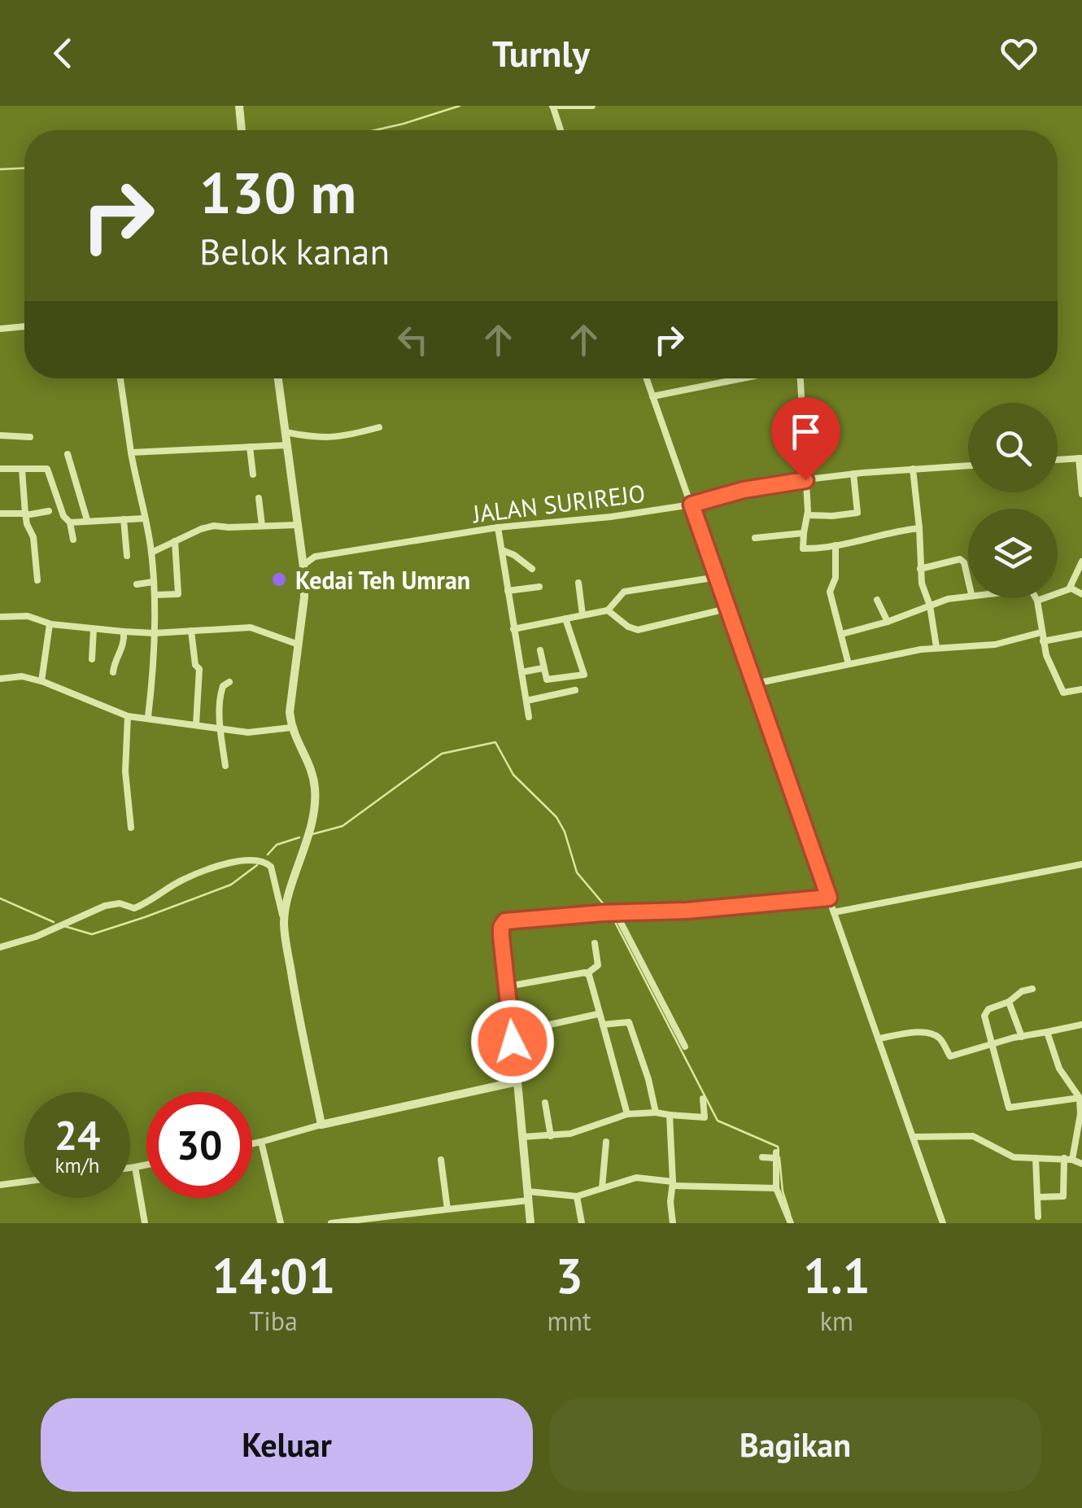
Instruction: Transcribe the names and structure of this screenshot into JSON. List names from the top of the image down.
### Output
{
  "streets": {
    "street": ["JALAN SURIREJO"]
  },
  "places": ["Kedai Teh Umran"],
  "page": {
    "header": "Turnly",
    "turn": ["130 m", "Belok kanan"],
    "speed": "24 km/h",
    "limit": "30",
    "eta": [
      "14:01",
      "Tiba",
      "3",
      "mnt",
      "1.1",
      "km"
    ],
    "buttons": ["Keluar", "Bagikan"]
  }
}
